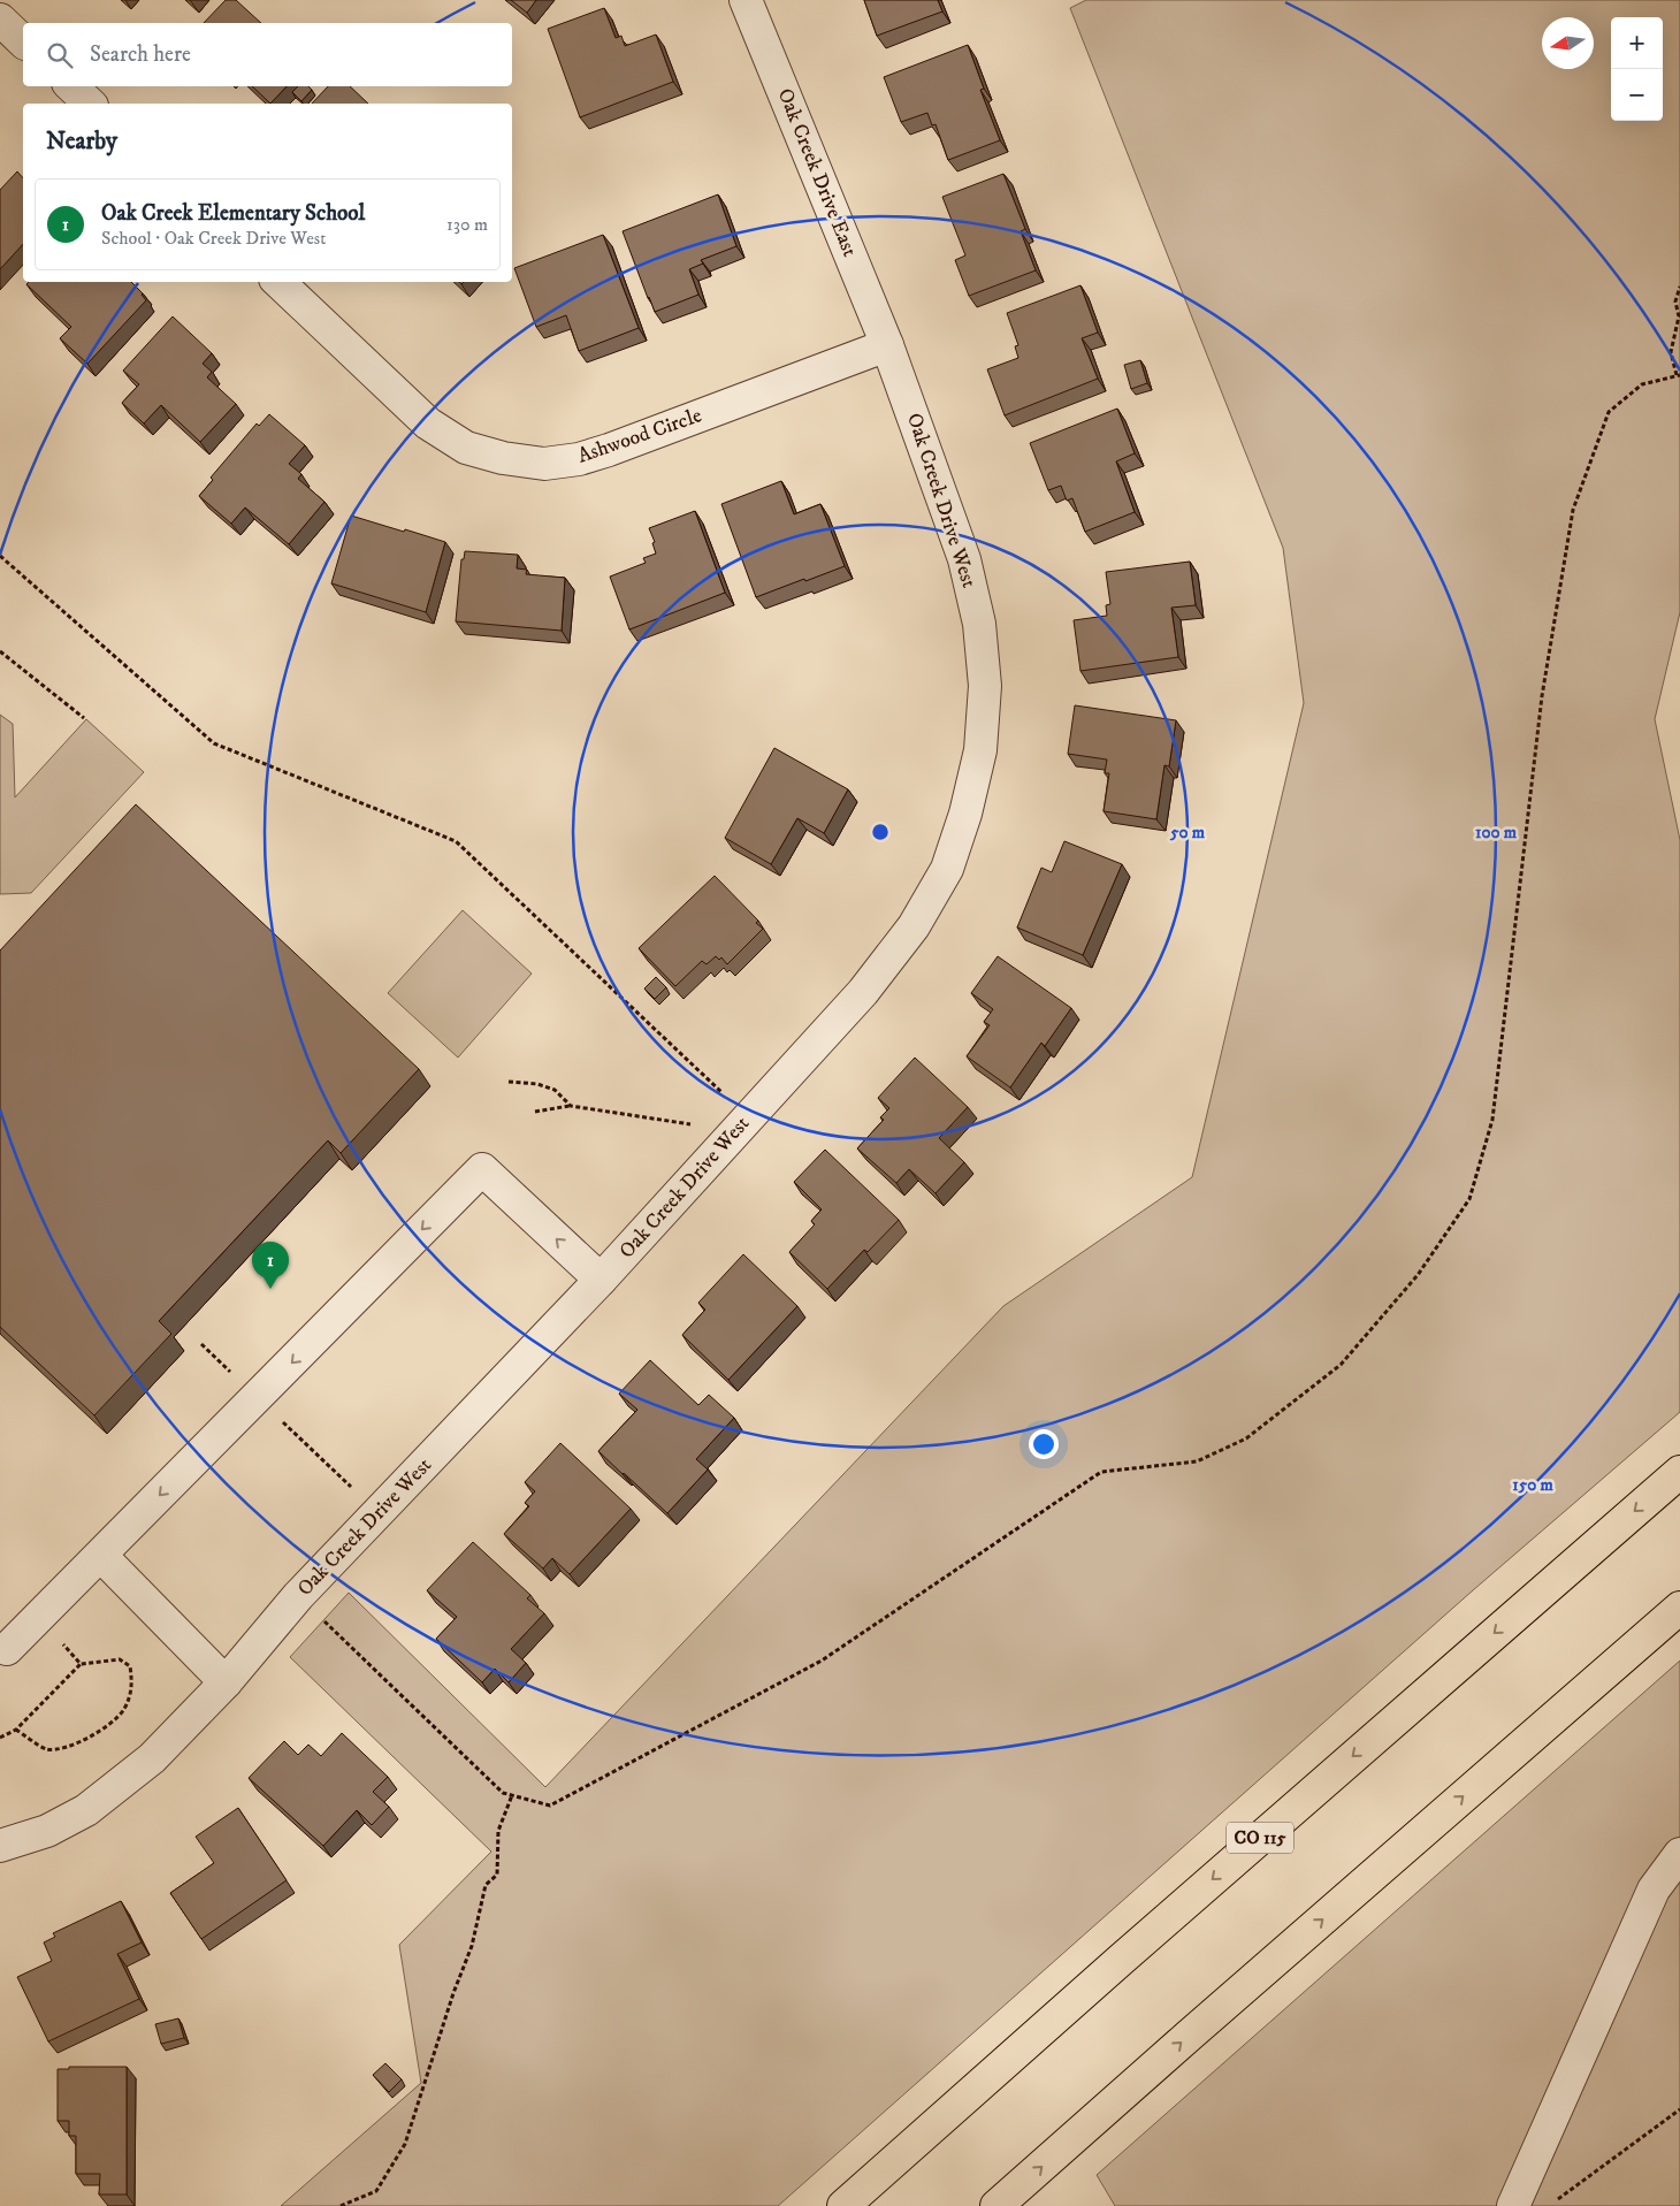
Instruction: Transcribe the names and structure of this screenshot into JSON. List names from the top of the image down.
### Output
{
  "streets": {
    "highway": ["CO 115"],
    "street": ["Oak Creek Drive East", "Ashwood Circle", "Oak Creek Drive West"]
  },
  "crossings": [
    ["Oak Creek Drive East", "Ashwood Circle"],
    ["Oak Creek Drive East", "Oak Creek Drive West"],
    ["Ashwood Circle", "Oak Creek Drive West"]
  ],
  "north": "left",
  "page": {
    "map_buttons": ["+", "−"],
    "search": "Search here",
    "heading": "Nearby",
    "list": [
      {
        "mark": "1",
        "name": "Oak Creek Elementary School",
        "note": "School · Oak Creek Drive West",
        "value": "130 m"
      }
    ],
    "pins": "1"
  },
  "rings": ["50 m", "100 m", "150 m"]
}
